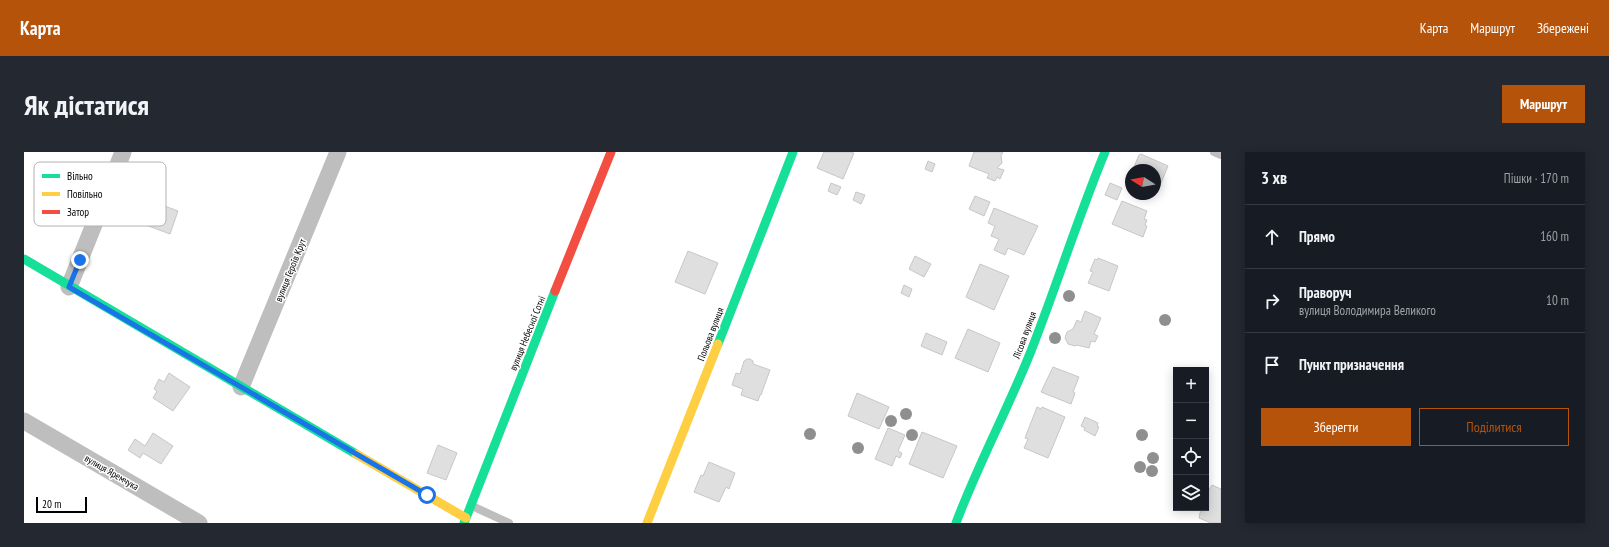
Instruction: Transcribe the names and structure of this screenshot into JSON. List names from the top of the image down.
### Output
{
  "streets": {
    "street": [
      "вулиця Героїв Крут",
      "вулиця Небесної Сотні",
      "Польова вулиця",
      "Лісова вулиця",
      "вулиця Яремчука"
    ]
  },
  "legend": ["Вільно", "Повільно", "Затор"],
  "scale_bar": "20 m",
  "north": "left",
  "page": {
    "header": "Карта",
    "nav": ["Карта", "Маршрут", "Збережені"],
    "buttons": [
      "Маршрут",
      ["Зберегти", "Поділитися"]
    ],
    "title": "Як дістатися",
    "heading": ["3 хв", "Пішки · 170 m"],
    "list": [
      ["Прямо", "160 m"],
      ["Праворуч", "вулиця Володимира Великого", "10 m"],
      "Пункт призначення"
    ],
    "map_buttons": ["+", "−"],
    "scale": "20 m"
  }
}
